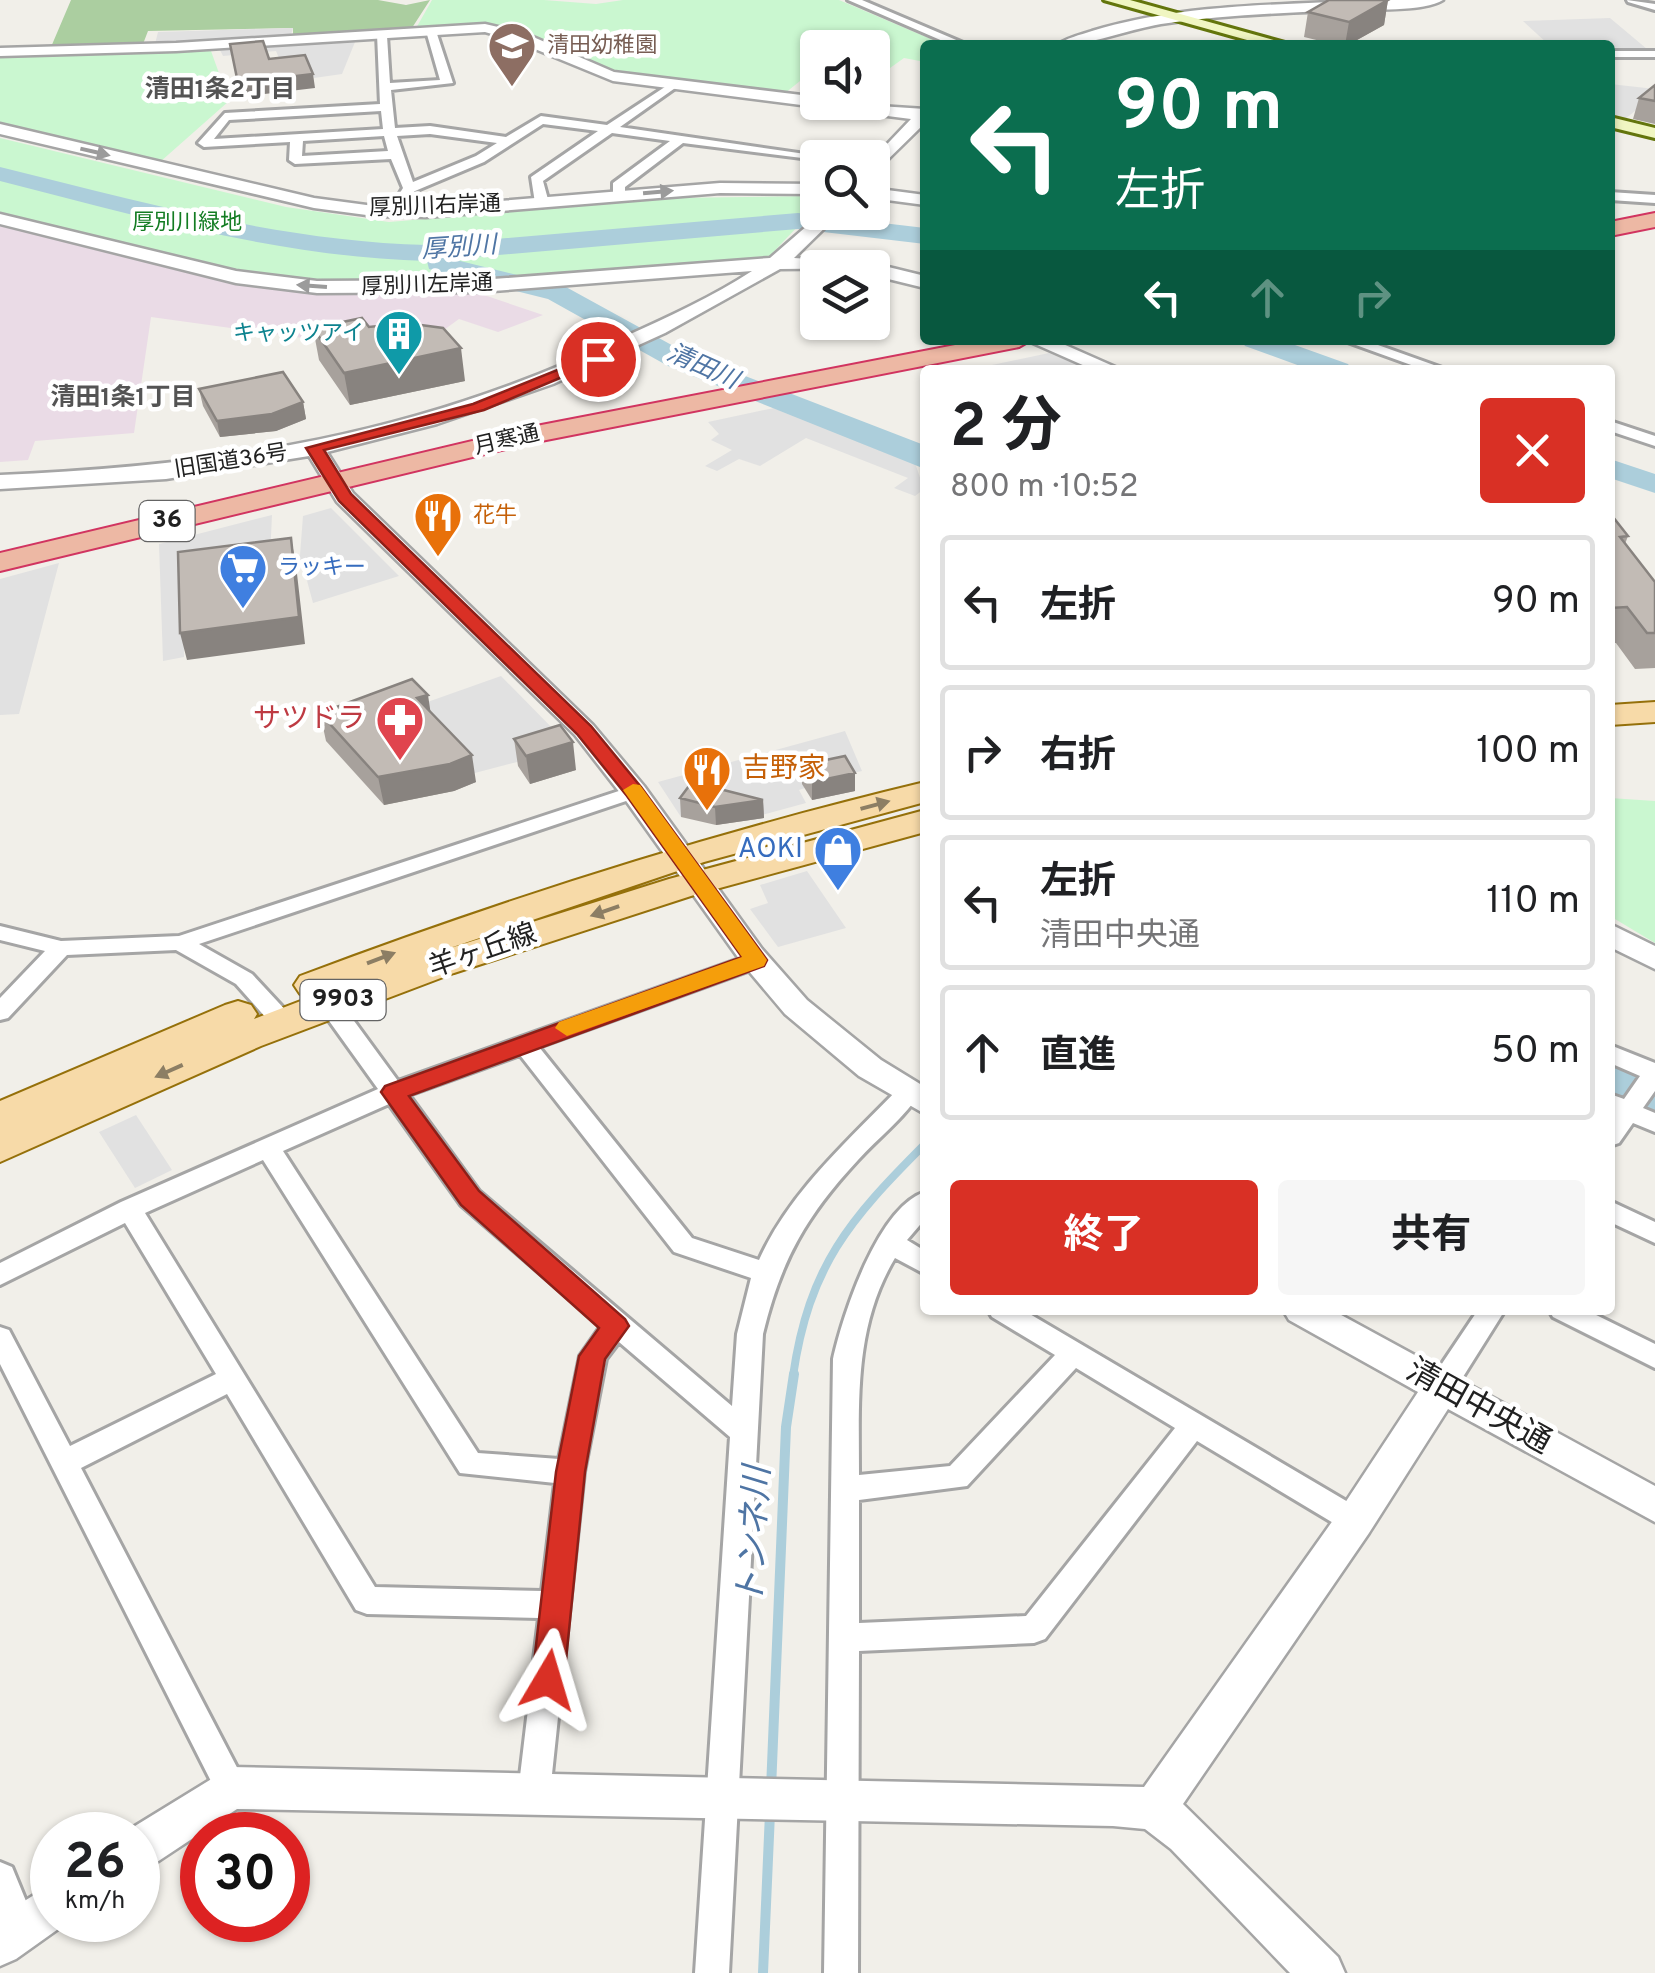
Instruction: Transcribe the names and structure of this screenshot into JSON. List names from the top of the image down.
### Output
{
  "streets": {
    "highway": ["月寒通", "36"],
    "main road": ["羊ヶ丘線", "9903"],
    "street": [
      "厚別川右岸通",
      "厚別川左岸通",
      "旧国道36号",
      "清田中央通"
    ]
  },
  "crossings": [
    ["厚別川左岸通", "旧国道36号"]
  ],
  "districts": ["清田1条2丁目", "清田1条1丁目"],
  "water": ["厚別川", "清田川", "トンネ川"],
  "parks": ["厚別川緑地"],
  "places": {
    "school or university": ["清田幼稚園"],
    "building": ["キャッツアイ"],
    "restaurant": ["花牛", "吉野家"],
    "supermarket": ["ラッキー"],
    "pharmacy": ["サツドラ"],
    "shop": ["AOKI"]
  },
  "page": {
    "turn": ["90 m", "左折"],
    "heading": ["2 分", "800 m · 10:52"],
    "list": [
      {
        "name": "左折",
        "value": "90 m"
      },
      {
        "name": "右折",
        "value": "100 m"
      },
      {
        "name": "左折",
        "note": "清田中央通",
        "value": "110 m"
      },
      {
        "name": "直進",
        "value": "50 m"
      }
    ],
    "buttons": ["終了", "共有"],
    "speed": "26 km/h",
    "limit": "30"
  }
}
